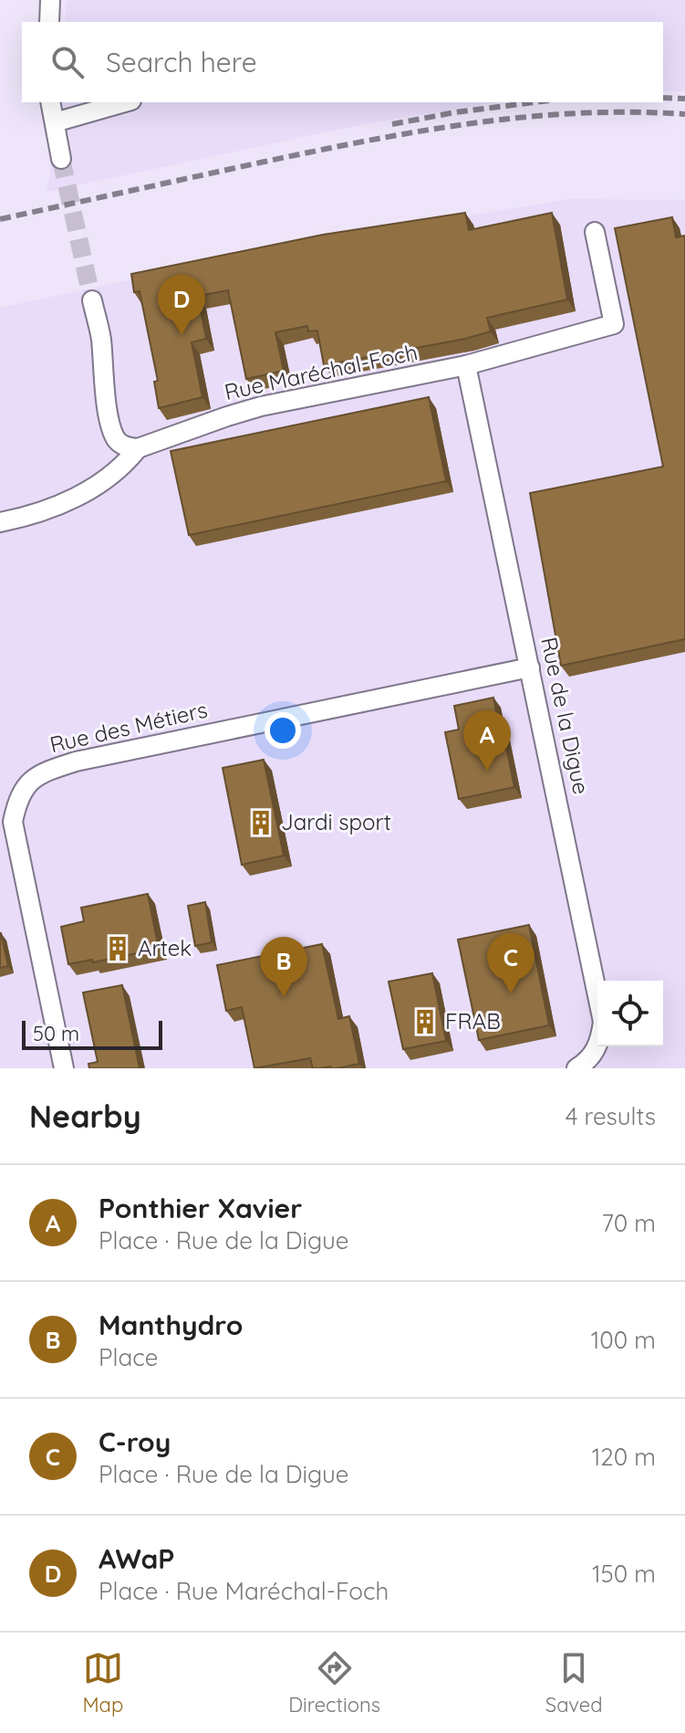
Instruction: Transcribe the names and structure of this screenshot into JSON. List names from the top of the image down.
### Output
{
  "streets": {
    "street": ["Rue Maréchal-Foch", "Rue de la Digue", "Rue des Métiers"]
  },
  "crossings": [
    ["Rue Maréchal-Foch", "Rue de la Digue"],
    ["Rue de la Digue", "Rue des Métiers"]
  ],
  "places": {
    "building": ["Jardi sport", "Artek", "FRAB"]
  },
  "scale_bar": "50 m",
  "page": {
    "search": "Search here",
    "pins": [
      "D",
      "A",
      "C",
      "B"
    ],
    "scale": "50 m",
    "heading": ["Nearby", "4 results"],
    "list": [
      {
        "mark": "A",
        "name": "Ponthier Xavier",
        "note": "Place · Rue de la Digue",
        "value": "70 m"
      },
      {
        "mark": "B",
        "name": "Manthydro",
        "note": "Place",
        "value": "100 m"
      },
      {
        "mark": "C",
        "name": "C-roy",
        "note": "Place · Rue de la Digue",
        "value": "120 m"
      },
      {
        "mark": "D",
        "name": "AWaP",
        "note": "Place · Rue Maréchal-Foch",
        "value": "150 m"
      }
    ],
    "nav": ["Map", "Directions", "Saved"]
  }
}
